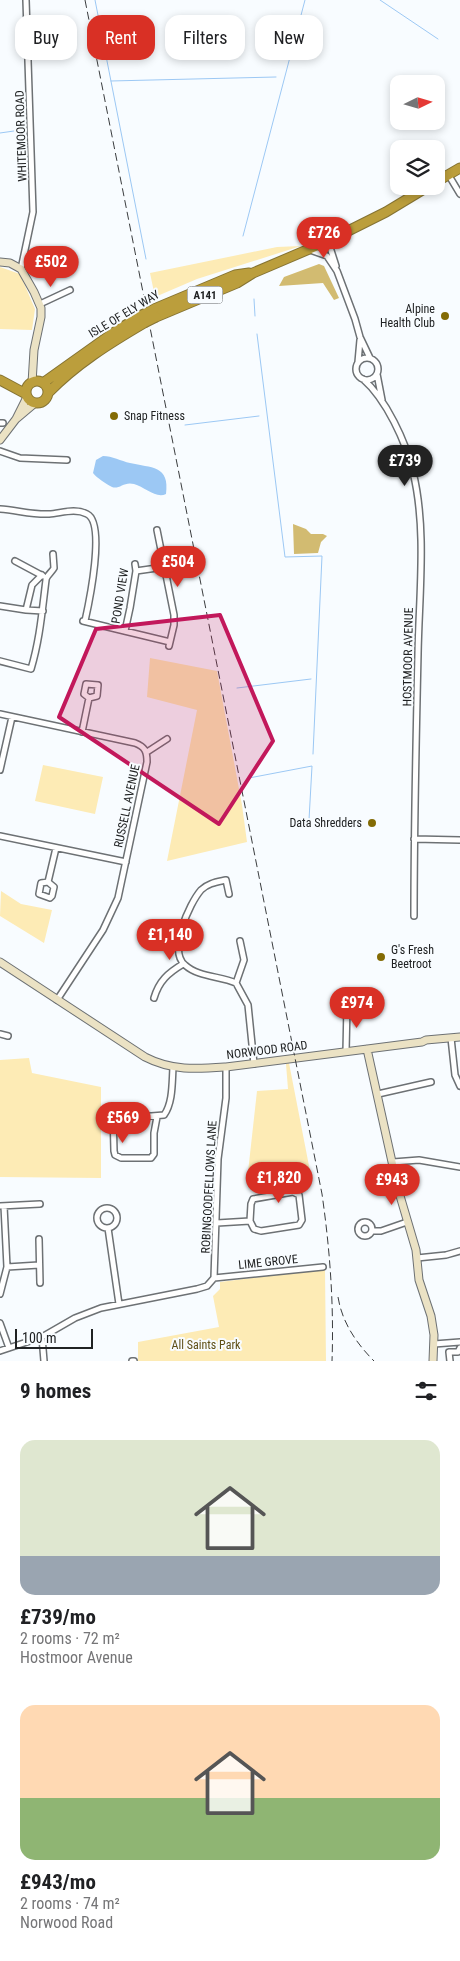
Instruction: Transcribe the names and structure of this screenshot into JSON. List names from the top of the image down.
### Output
{
  "streets": {
    "highway": ["A141", "ISLE OF ELY WAY"],
    "street": [
      "WHITEMOOR ROAD",
      "POND VIEW",
      "HOSTMOOR AVENUE",
      "RUSSELL AVENUE",
      "NORWOOD ROAD",
      "ROBINGOODFELLOWS LANE",
      "LIME GROVE"
    ]
  },
  "crossings": [
    ["A141", "ISLE OF ELY WAY"],
    ["RUSSELL AVENUE", "NORWOOD ROAD"],
    ["NORWOOD ROAD", "ROBINGOODFELLOWS LANE"],
    ["ROBINGOODFELLOWS LANE", "LIME GROVE"]
  ],
  "parks": ["All Saints Park"],
  "places": [
    "Alpine Health Club",
    "Snap Fitness",
    "Data Shredders",
    "G's Fresh Beetroot"
  ],
  "scale_bar": "100 m",
  "north": "right",
  "page": {
    "chip": [
      "Buy",
      "Rent",
      "Filters",
      "New"
    ],
    "price": [
      "£726",
      "£502",
      "£739",
      "£504",
      "£1,140",
      "£974",
      "£569",
      "£1,820",
      "£943"
    ],
    "scale": "100 m",
    "heading": "9 homes",
    "list": [
      {
        "name": "£739/mo",
        "note": "2 rooms · 72 m² · Hostmoor Avenue"
      },
      {
        "name": "£943/mo",
        "note": "2 rooms · 74 m² · Norwood Road"
      }
    ]
  }
}
